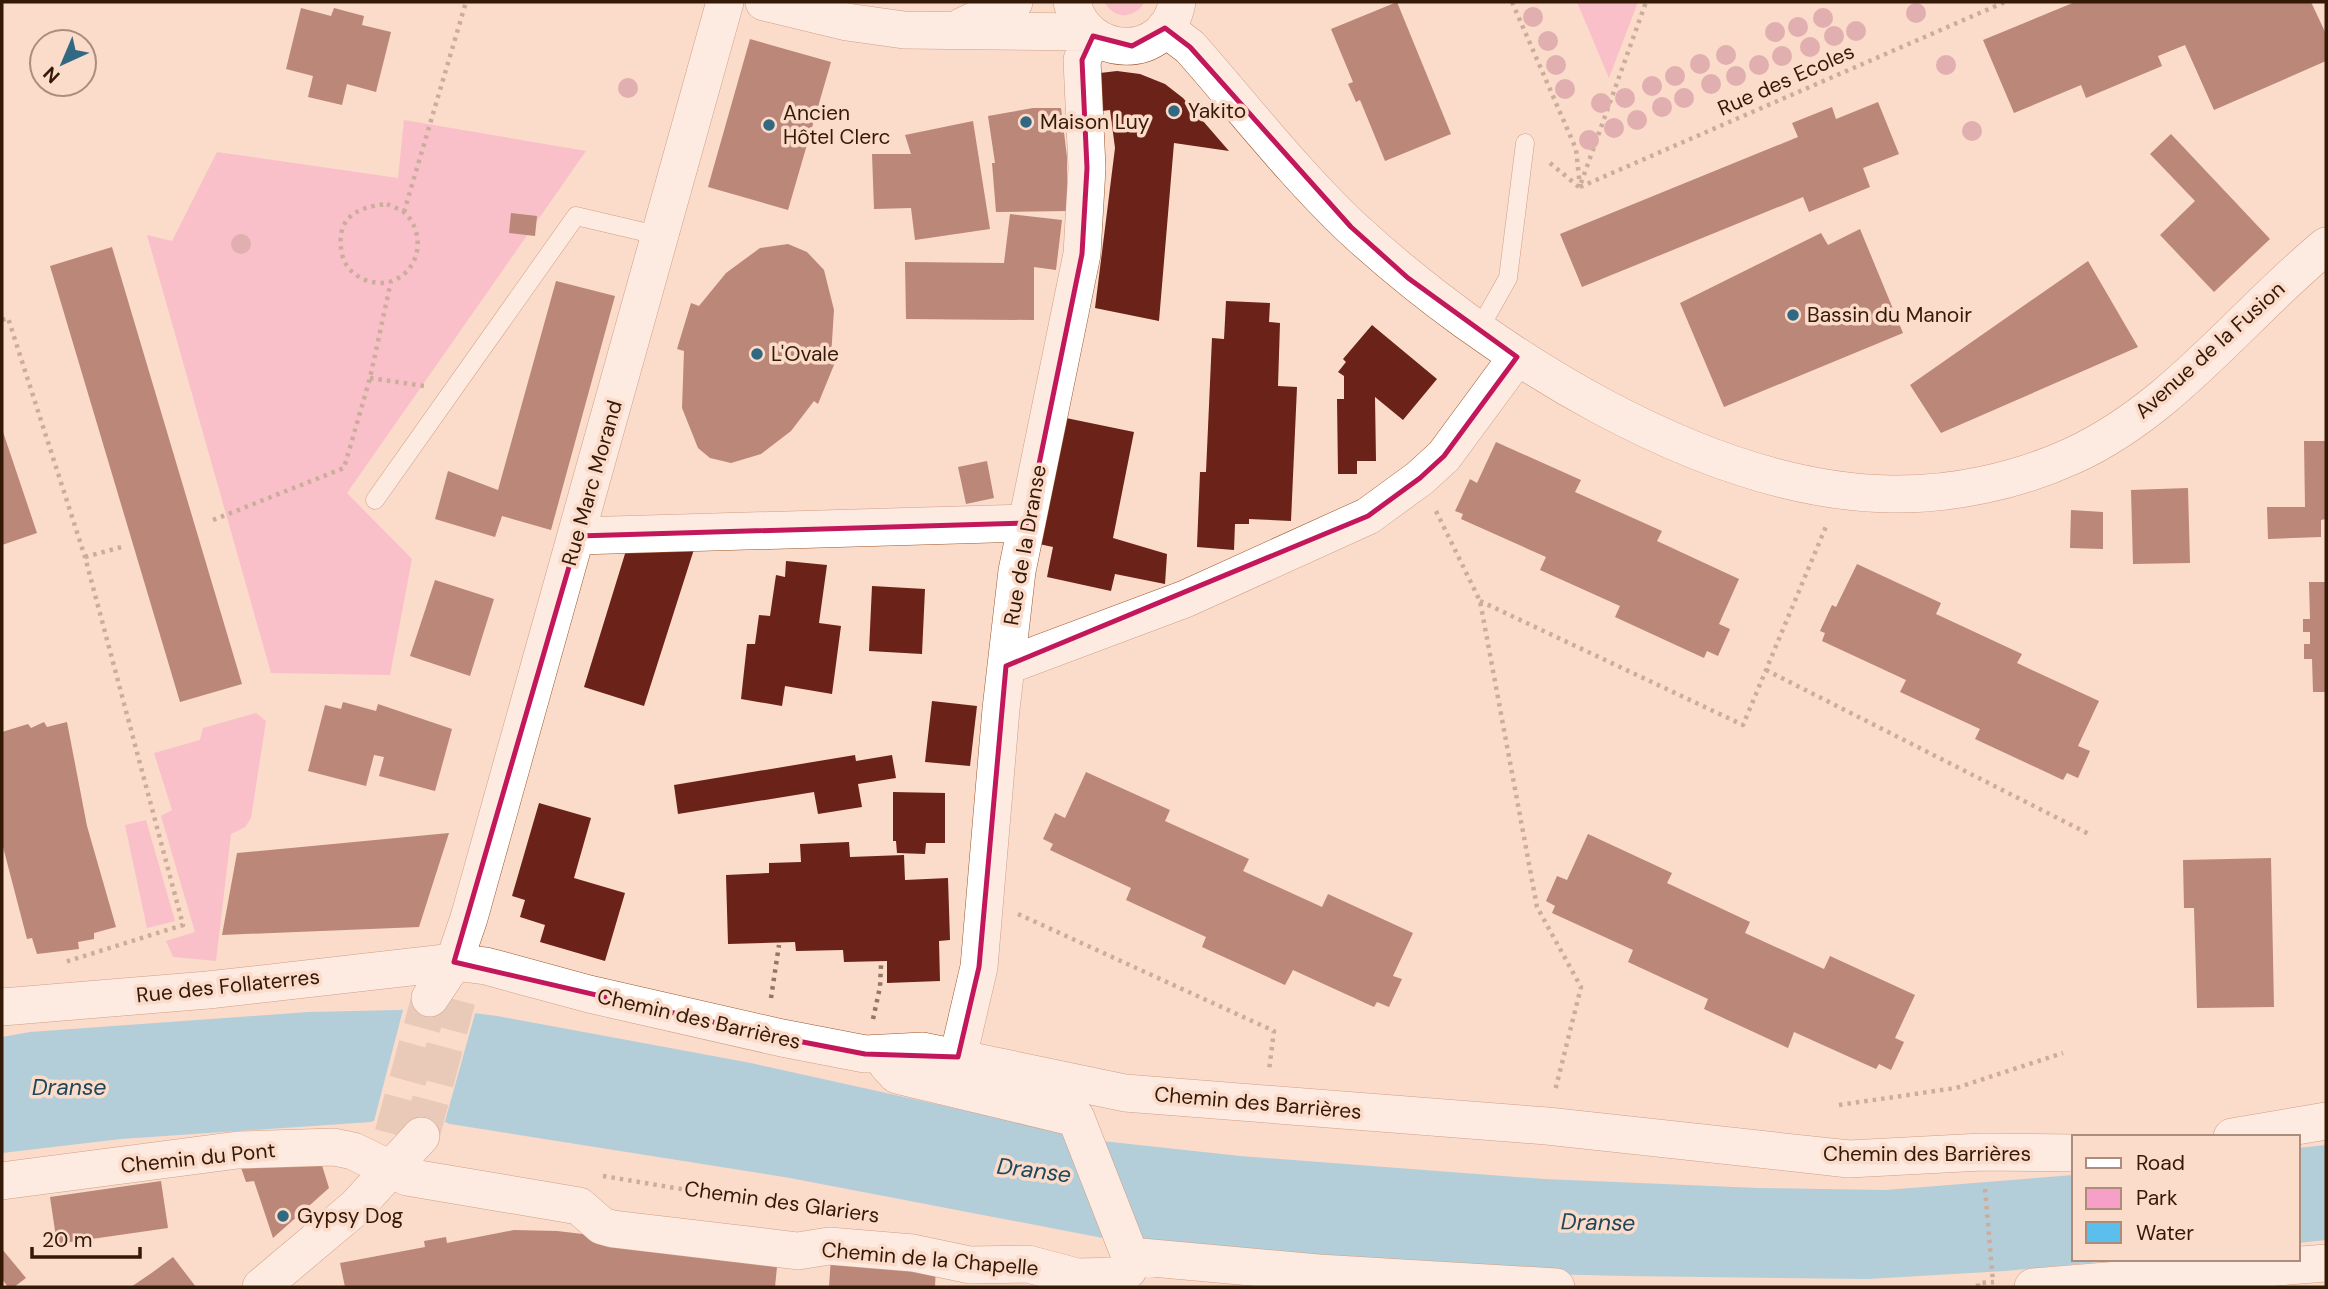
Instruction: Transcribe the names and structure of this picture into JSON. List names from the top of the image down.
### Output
{
  "streets": {
    "street": [
      "Avenue de la Fusion",
      "Rue Marc Morand",
      "Rue de la Dranse",
      "Rue des Follaterres",
      "Chemin des Barrières",
      "Chemin du Pont",
      "Chemin de la Chapelle"
    ],
    "path": ["Rue des Ecoles", "Chemin des Glariers"]
  },
  "crossings": [
    ["Rue Marc Morand", "Rue des Follaterres"],
    ["Rue Marc Morand", "Chemin des Barrières"],
    ["Rue de la Dranse", "Chemin des Barrières"],
    ["Rue des Follaterres", "Chemin des Barrières"],
    ["Chemin du Pont", "Chemin de la Chapelle"]
  ],
  "water": ["Dranse"],
  "places": [
    "Yakito",
    "Maison Luy",
    "Ancien Hôtel Clerc",
    "Bassin du Manoir",
    "L'Ovale",
    "Gypsy Dog"
  ],
  "legend": ["Road", "Park", "Water"],
  "scale_bar": "20 m",
  "north": "bottom left"
}
